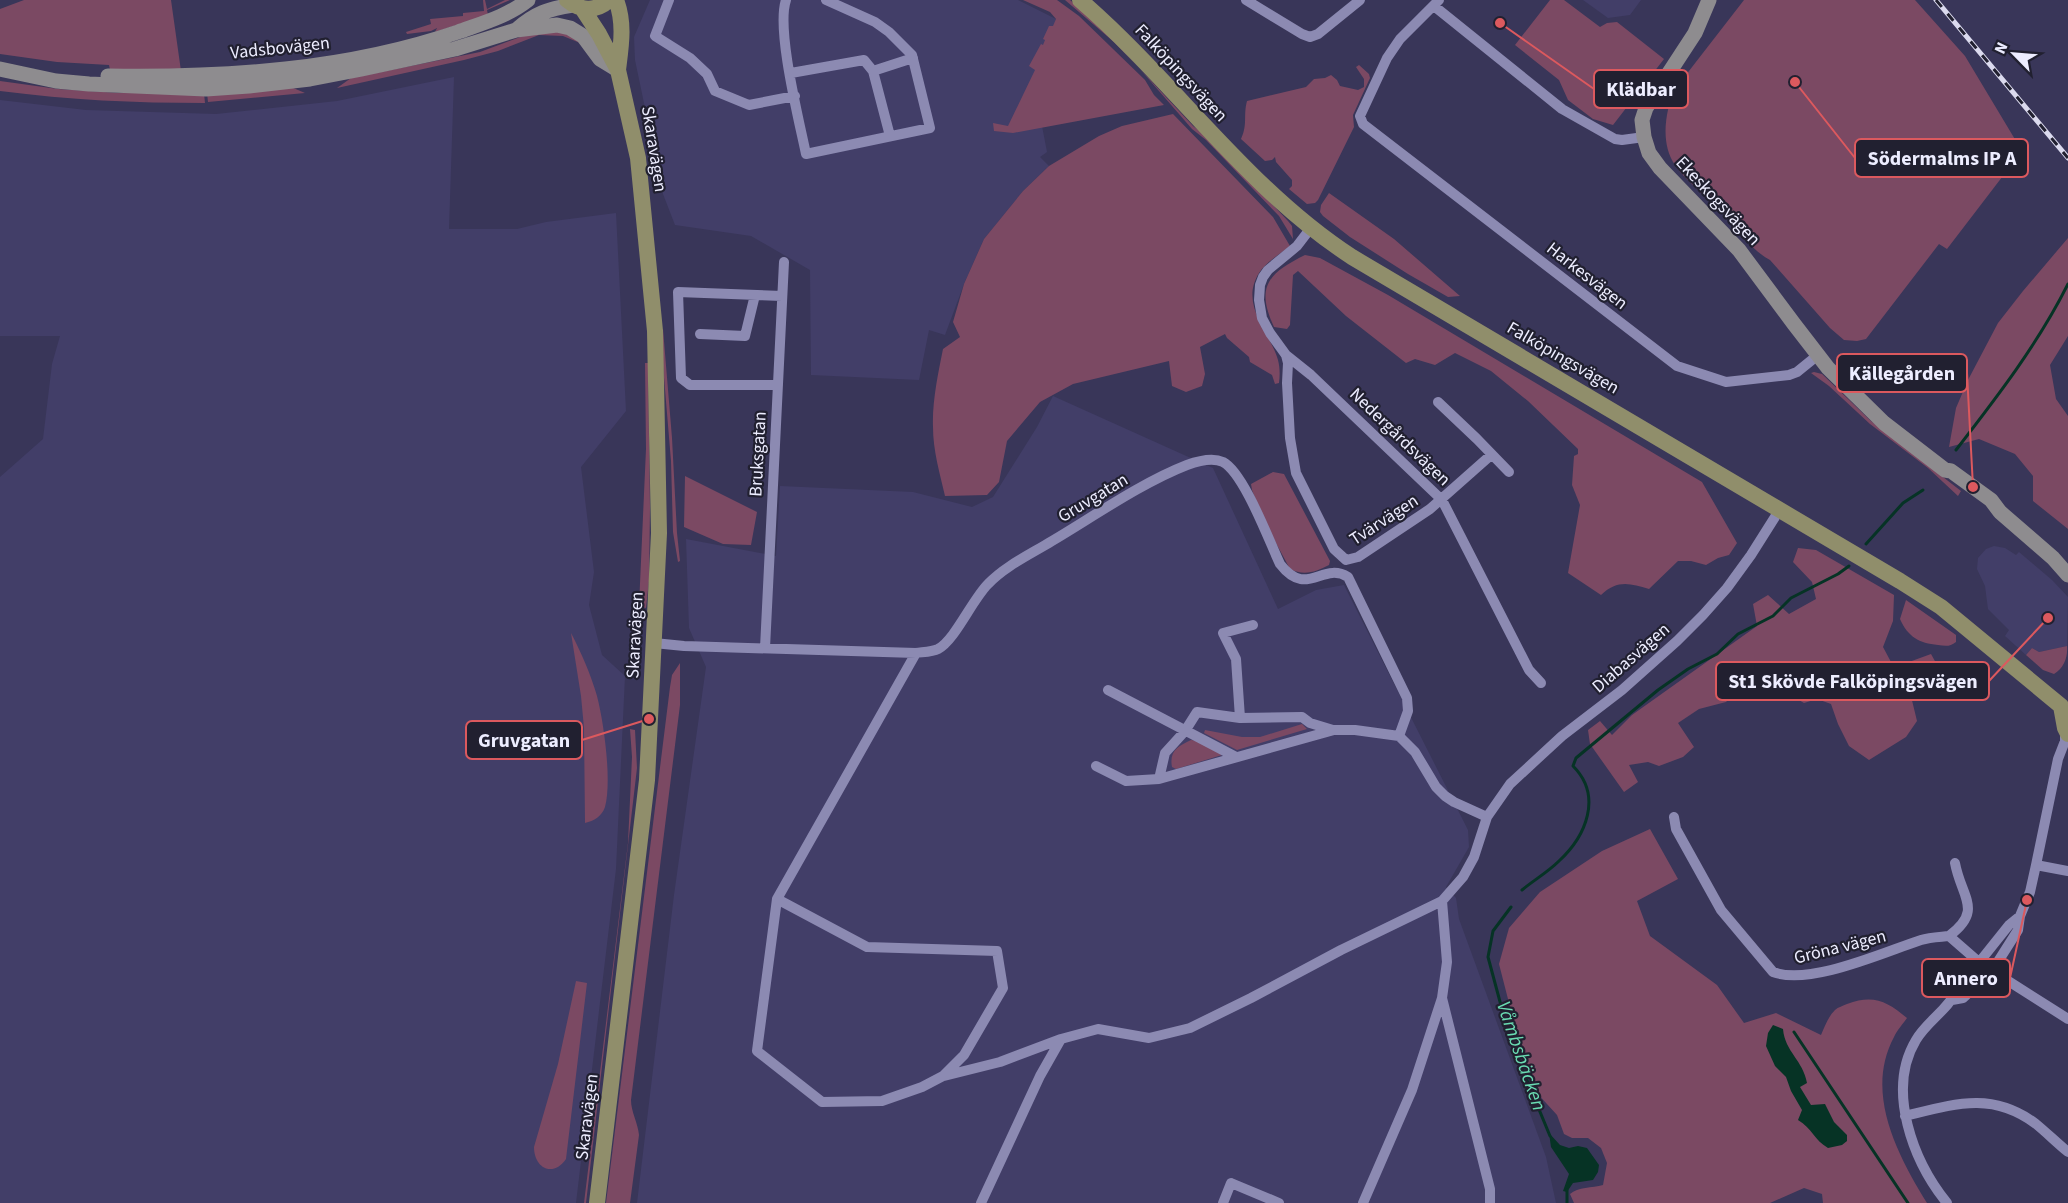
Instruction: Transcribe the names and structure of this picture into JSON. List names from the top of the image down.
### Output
{
  "streets": {
    "main road": [
      "Vadsbovägen",
      "Falköpingsvägen",
      "Skaravägen",
      "Ekeskogsvägen"
    ],
    "street": [
      "Harkesvägen",
      "Nedergårdsvägen",
      "Bruksgatan",
      "Gruvgatan",
      "Tvärvägen",
      "Diabasvägen",
      "Gröna vägen"
    ]
  },
  "crossings": [
    ["Vadsbovägen", "Skaravägen"],
    ["Falköpingsvägen", "Nedergårdsvägen"],
    ["Falköpingsvägen", "Diabasvägen"],
    ["Skaravägen", "Gruvgatan"],
    ["Ekeskogsvägen", "Harkesvägen"],
    ["Nedergårdsvägen", "Tvärvägen"],
    ["Bruksgatan", "Gruvgatan"]
  ],
  "water": ["Våmbsbäcken"],
  "places": [
    "Klädbar",
    "Södermalms IP A",
    "Källegården",
    "St1 Skövde Falköpingsvägen",
    "Gruvgatan",
    "Annero"
  ],
  "north": "top left"
}
